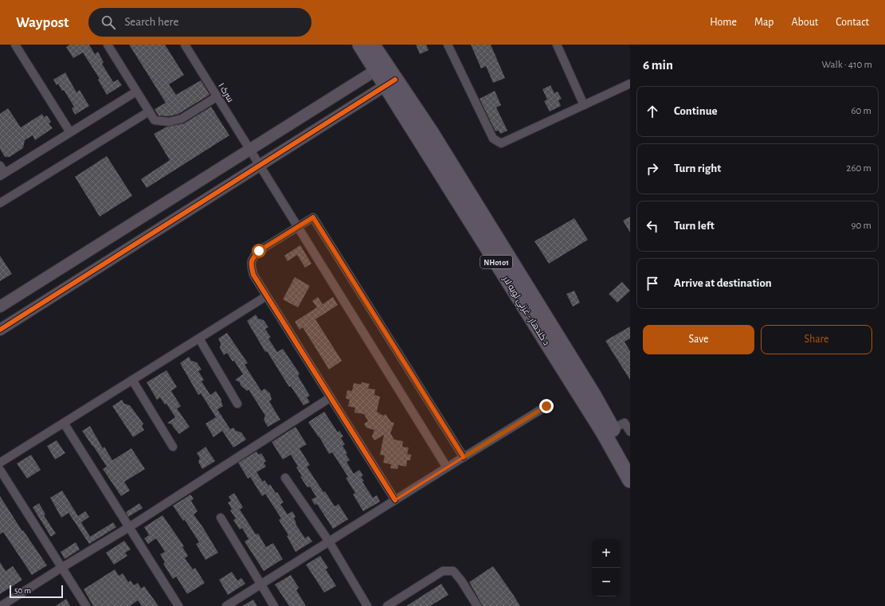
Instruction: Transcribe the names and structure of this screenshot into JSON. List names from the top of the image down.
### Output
{
  "streets": {
    "highway": ["NH0101", "د کندهار - غزني لويه لار"],
    "street": ["سرک ۱"]
  },
  "scale_bar": "50 m",
  "page": {
    "header": "Waypost",
    "search": "Search here",
    "nav": [
      "Home",
      "Map",
      "About",
      "Contact"
    ],
    "heading": ["6 min", "Walk · 410 m"],
    "list": [
      ["Continue", "60 m"],
      ["Turn right", "260 m"],
      ["Turn left", "90 m"],
      "Arrive at destination"
    ],
    "buttons": ["Save", "Share"],
    "map_buttons": ["+", "−"],
    "scale": "50 m"
  }
}
